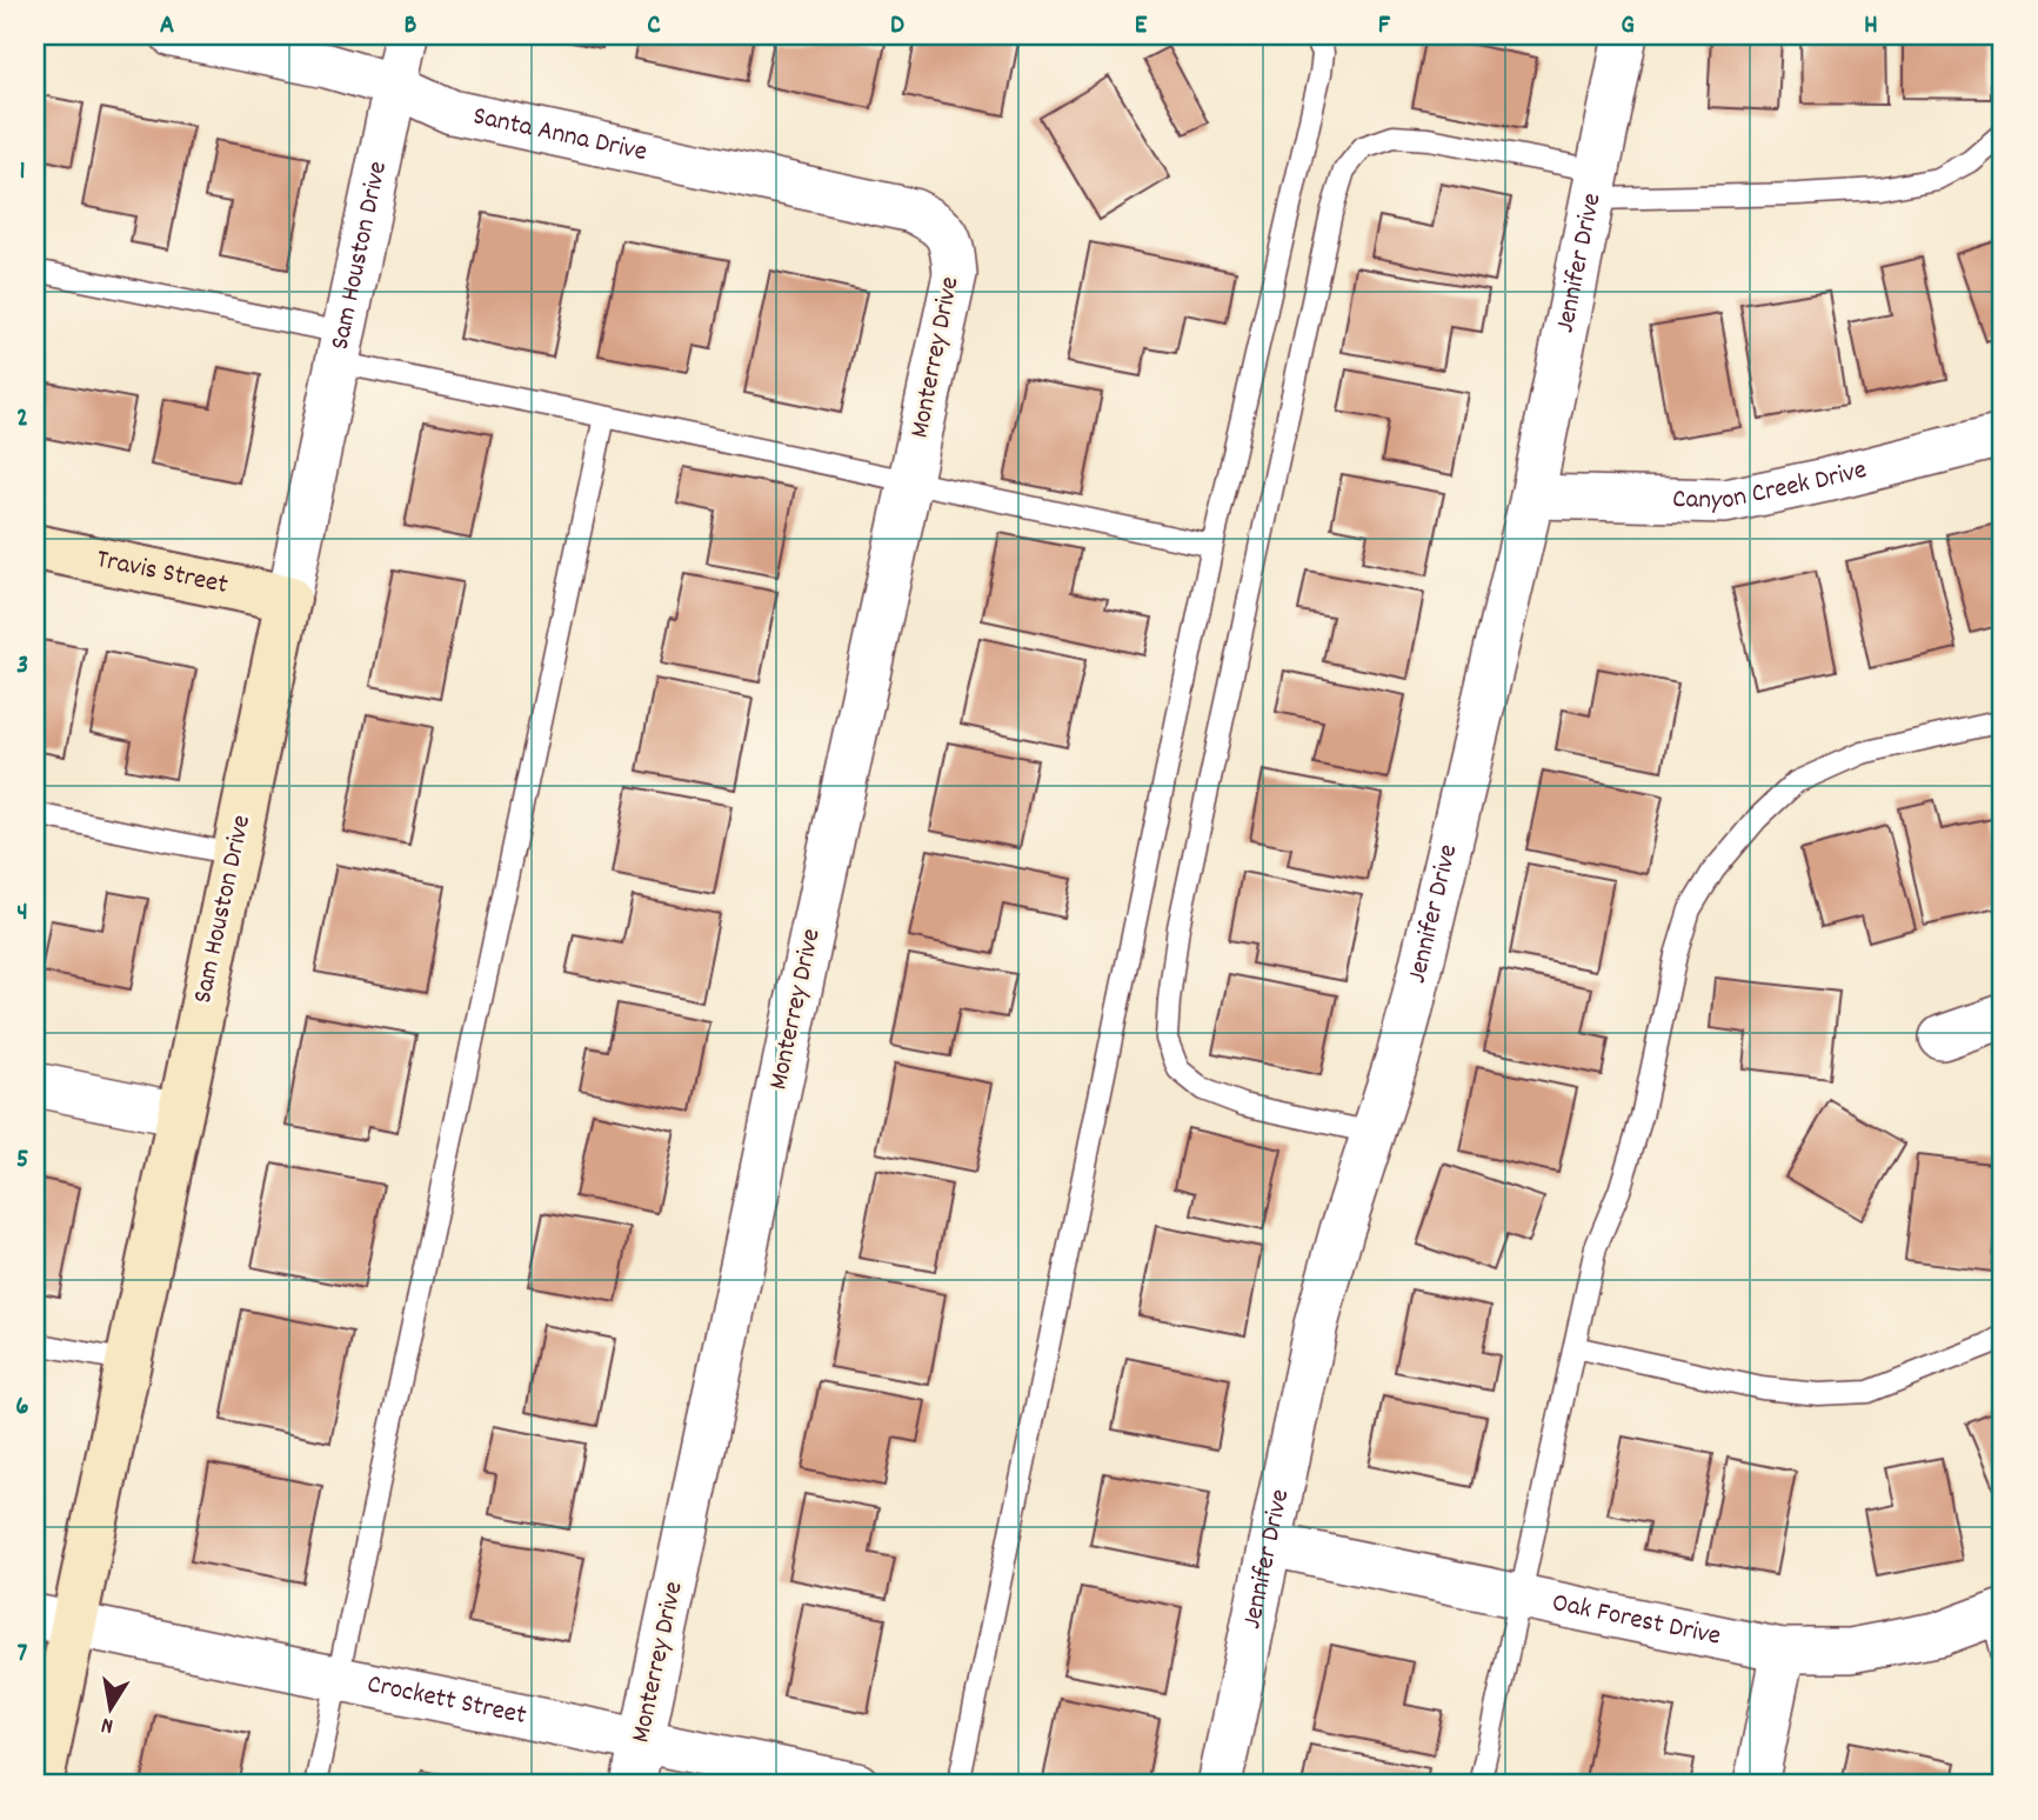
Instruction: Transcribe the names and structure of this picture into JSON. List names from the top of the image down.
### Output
{
  "streets": {
    "street": [
      "Santa Anna Drive",
      "Sam Houston Drive",
      "Jennifer Drive",
      "Monterrey Drive",
      "Canyon Creek Drive",
      "Travis Street",
      "Oak Forest Drive",
      "Crockett Street"
    ]
  },
  "crossings": [
    ["Santa Anna Drive", "Sam Houston Drive"],
    ["Santa Anna Drive", "Monterrey Drive"],
    ["Sam Houston Drive", "Travis Street"],
    ["Sam Houston Drive", "Crockett Street"],
    ["Jennifer Drive", "Canyon Creek Drive"],
    ["Jennifer Drive", "Oak Forest Drive"],
    ["Monterrey Drive", "Crockett Street"]
  ],
  "north": "bottom",
  "grid": {
    "columns": [
      "A",
      "B",
      "C",
      "D",
      "E",
      "F",
      "G",
      "H"
    ],
    "rows": [
      "1",
      "2",
      "3",
      "4",
      "5",
      "6",
      "7"
    ]
  }
}
